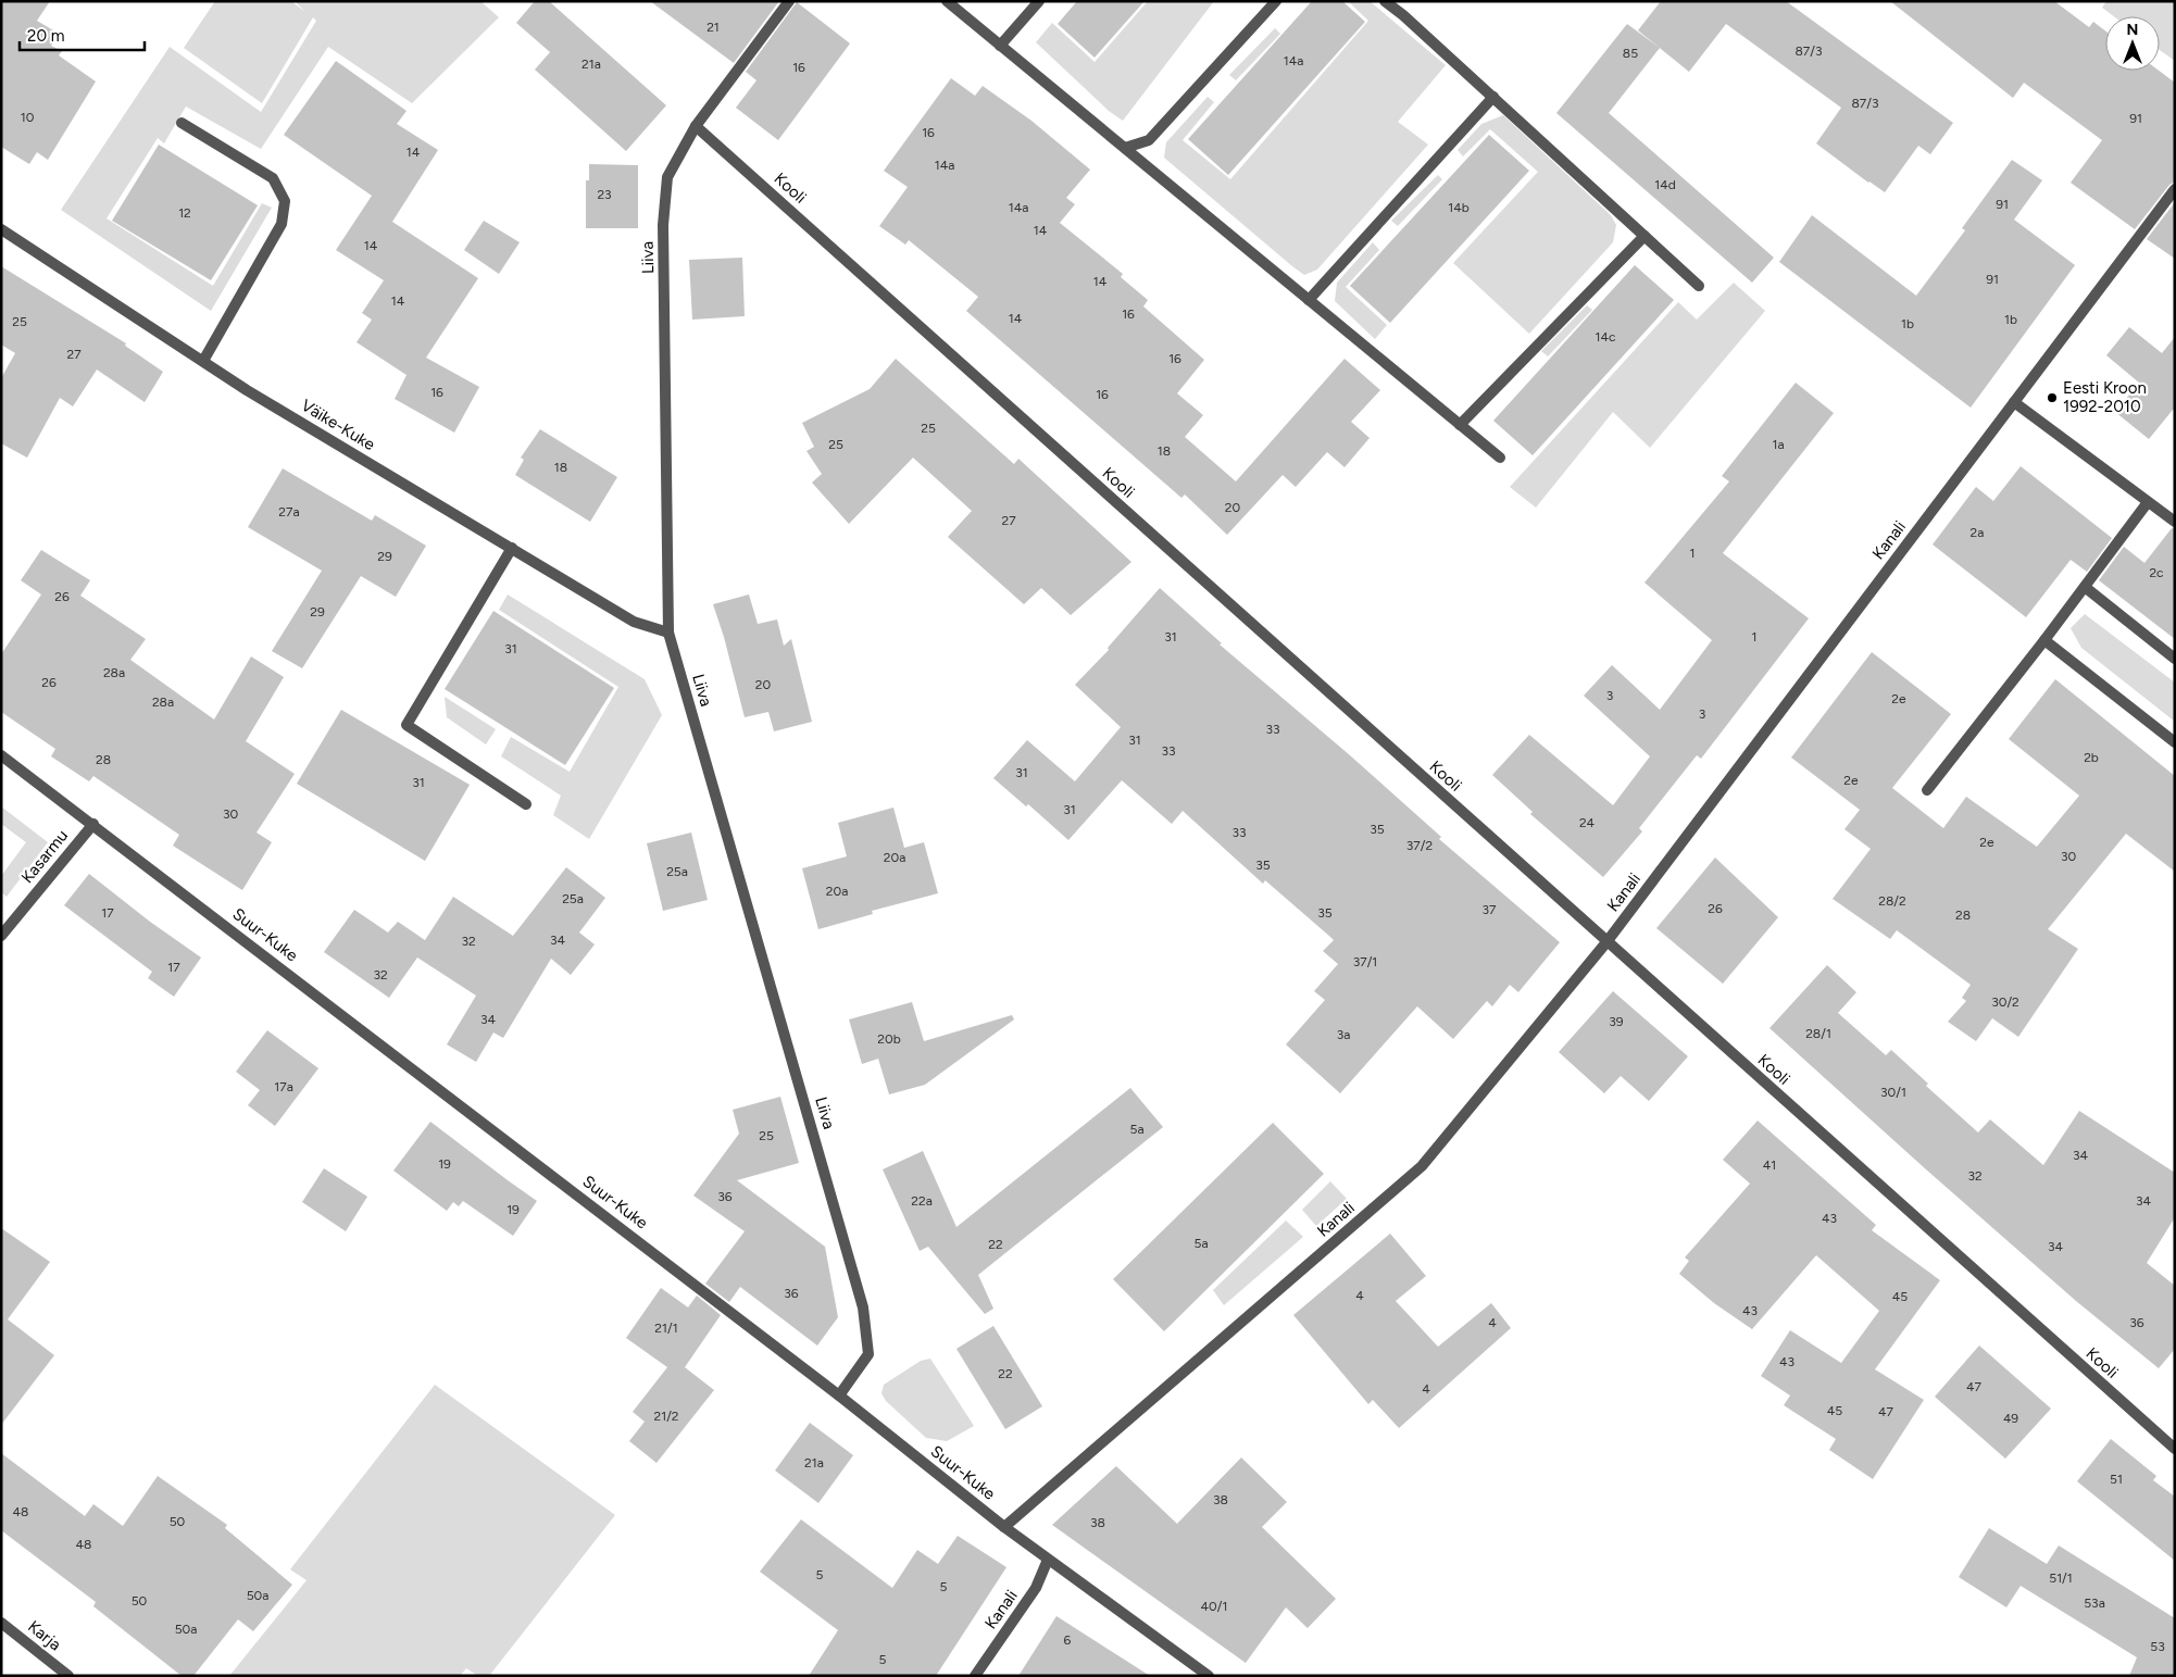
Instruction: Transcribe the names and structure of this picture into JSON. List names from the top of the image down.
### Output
{
  "streets": {
    "street": [
      "Kooli",
      "Liiva",
      "Väike-Kuke",
      "Kanali",
      "Kasarmu",
      "Suur-Kuke",
      "Karja"
    ]
  },
  "crossings": [
    ["Kooli", "Liiva"],
    ["Kooli", "Kanali"],
    ["Liiva", "Väike-Kuke"],
    ["Liiva", "Suur-Kuke"],
    ["Kanali", "Suur-Kuke"],
    ["Kasarmu", "Suur-Kuke"]
  ],
  "places": ["Eesti Kroon 1992-2010"],
  "house_numbers": [
    "21",
    "87/3",
    "85",
    "14a",
    "21a",
    "16",
    "87/3",
    "10",
    "91",
    "16",
    "14",
    "14a",
    "14d",
    "23",
    "91",
    "14a",
    "14b",
    "12",
    "14",
    "14",
    "91",
    "14",
    "14",
    "16",
    "14",
    "1b",
    "25",
    "1b",
    "14c",
    "27",
    "16",
    "16",
    "16",
    "25",
    "25",
    "1a",
    "18",
    "18",
    "20",
    "27a",
    "27",
    "2a",
    "1",
    "29",
    "2c",
    "26",
    "29",
    "31",
    "1",
    "31",
    "28a",
    "26",
    "20",
    "3",
    "2e",
    "28a",
    "3",
    "33",
    "31",
    "33",
    "2b",
    "28",
    "31",
    "2e",
    "31",
    "31",
    "30",
    "24",
    "35",
    "33",
    "2e",
    "37/2",
    "30",
    "20a",
    "35",
    "25a",
    "20a",
    "25a",
    "28/2",
    "26",
    "37",
    "17",
    "35",
    "28",
    "34",
    "32",
    "37/1",
    "17",
    "32",
    "30/2",
    "34",
    "39",
    "28/1",
    "3a",
    "20b",
    "17a",
    "30/1",
    "5a",
    "25",
    "34",
    "19",
    "41",
    "32",
    "36",
    "22a",
    "34",
    "19",
    "43",
    "5a",
    "22",
    "34",
    "36",
    "4",
    "45",
    "43",
    "4",
    "36",
    "21/1",
    "43",
    "22",
    "47",
    "4",
    "45",
    "47",
    "21/2",
    "49",
    "21a",
    "51",
    "38",
    "48",
    "50",
    "38",
    "48",
    "5",
    "51/1",
    "5",
    "50a",
    "50",
    "53a",
    "40/1",
    "50a",
    "6",
    "53",
    "5"
  ],
  "scale_bar": "20 m",
  "north": "top"
}
